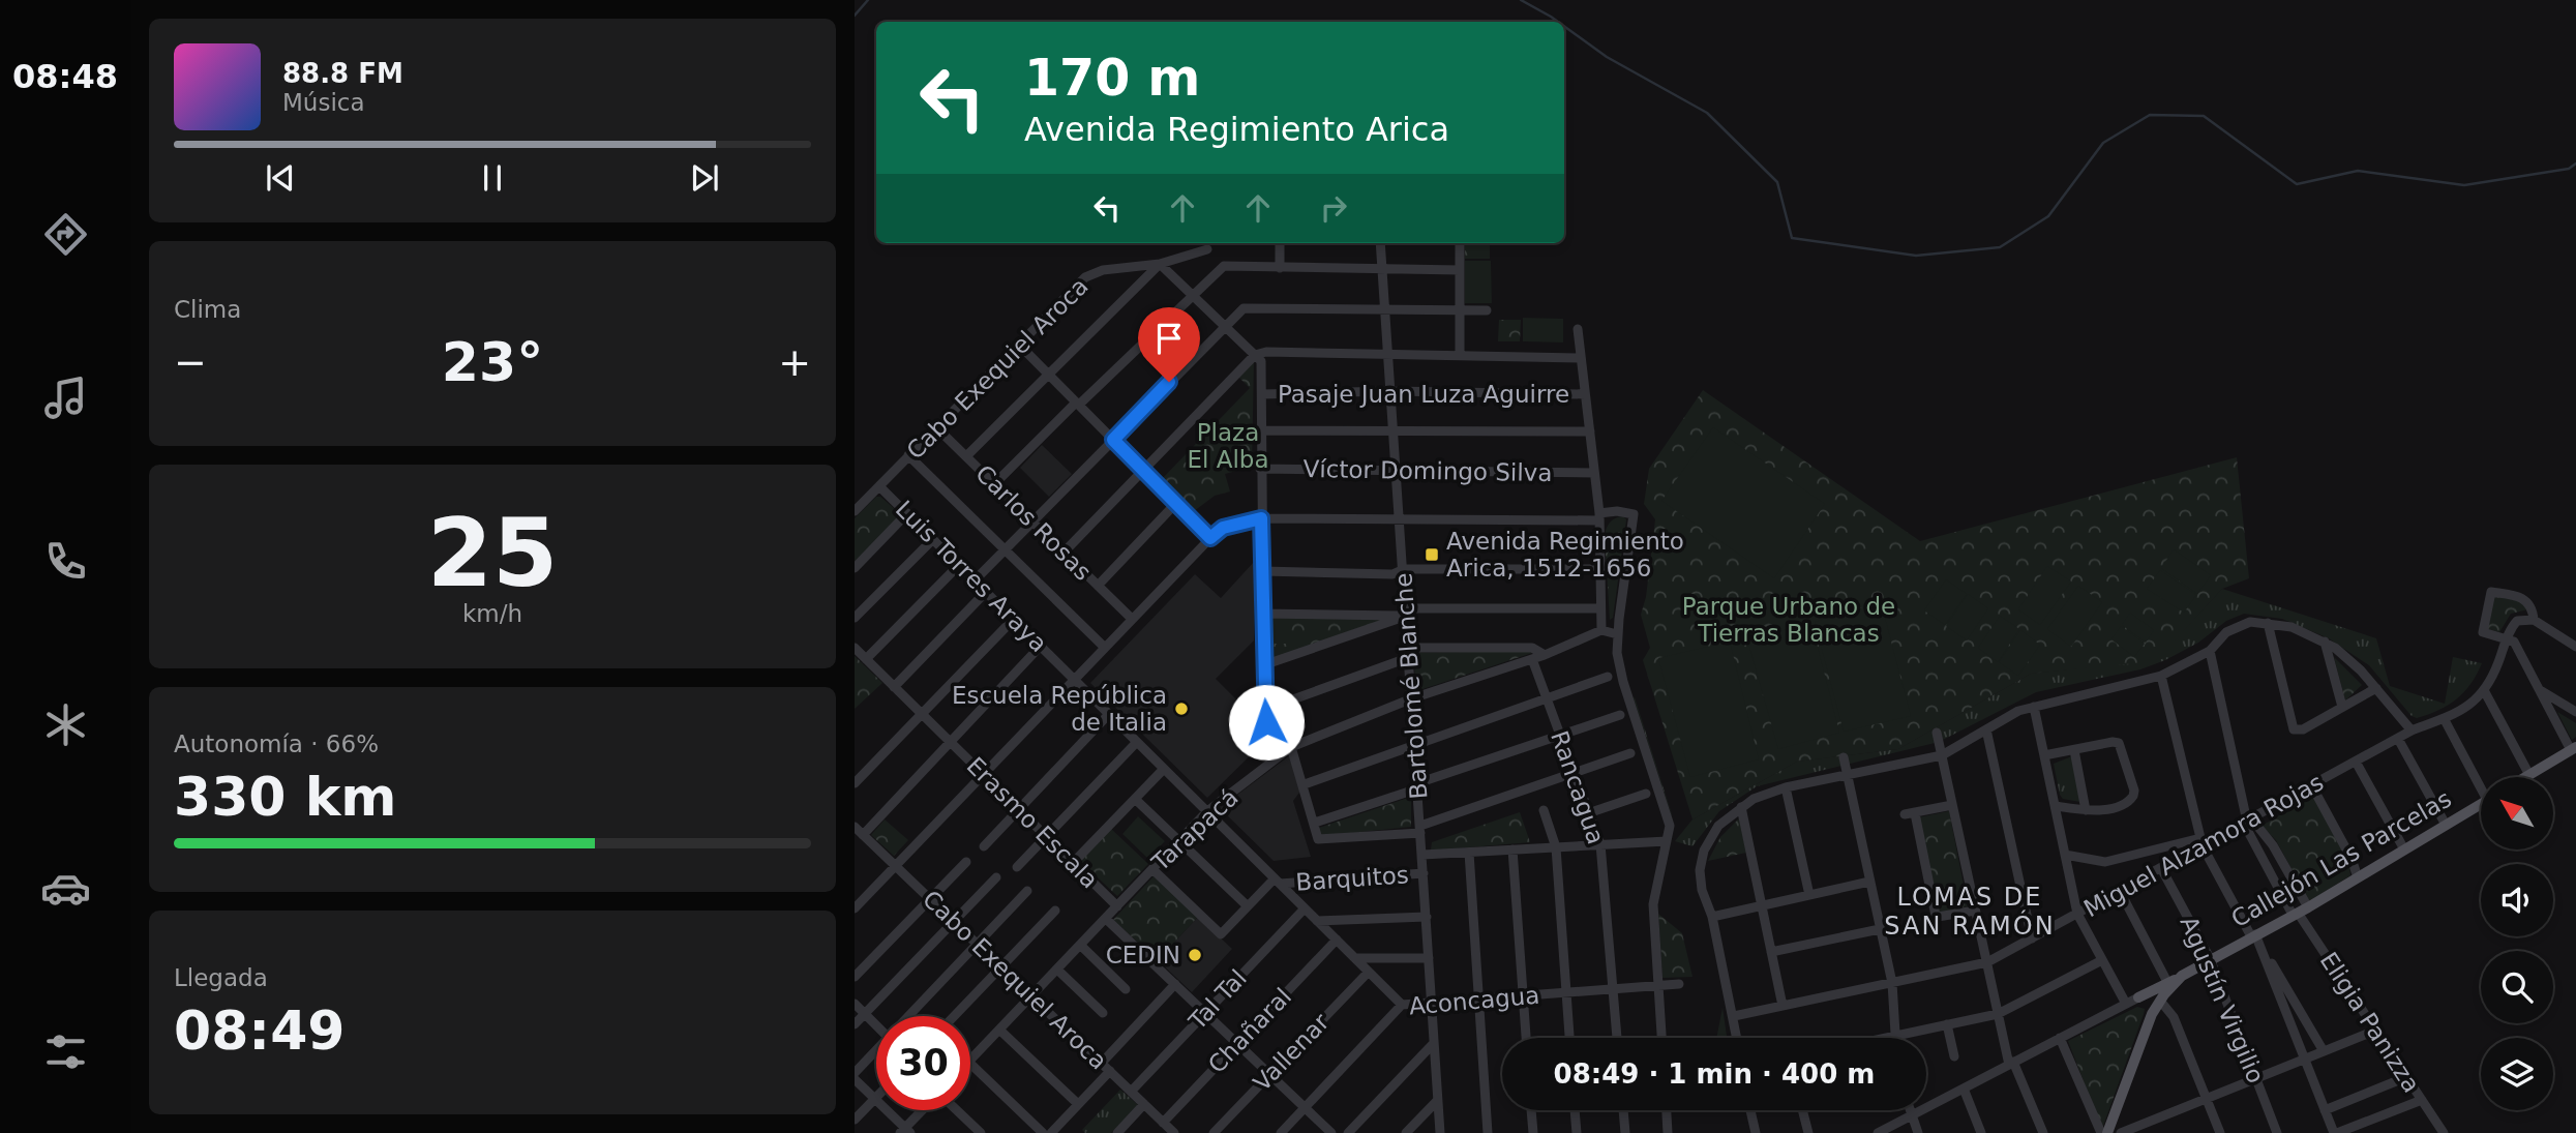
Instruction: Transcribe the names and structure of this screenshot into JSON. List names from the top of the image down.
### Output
{
  "streets": {
    "main road": ["Callejón Las Parcelas"],
    "street": [
      "Cabo Exequiel Aroca",
      "Pasaje Juan Luza Aguirre",
      "Víctor Domingo Silva",
      "Carlos Rosas",
      "Luis Torres Araya",
      "Bartolomé Blanche",
      "Rancagua",
      "Erasmo Escala",
      "Tarapacá",
      "Miguel Alzamora Rojas",
      "Barquitos",
      "Tal Tal",
      "Agustín Virgilio",
      "Aconcagua",
      "Eligia Panizza",
      "Chañaral",
      "Vallenar"
    ]
  },
  "crossings": [
    ["Cabo Exequiel Aroca", "Carlos Rosas"],
    ["Cabo Exequiel Aroca", "Luis Torres Araya"],
    ["Cabo Exequiel Aroca", "Tarapacá"],
    ["Cabo Exequiel Aroca", "Tal Tal"],
    ["Cabo Exequiel Aroca", "Chañaral"],
    ["Pasaje Juan Luza Aguirre", "Bartolomé Blanche"],
    ["Víctor Domingo Silva", "Bartolomé Blanche"],
    ["Luis Torres Araya", "Tarapacá"],
    ["Luis Torres Araya", "Barquitos"],
    ["Luis Torres Araya", "Tal Tal"],
    ["Luis Torres Araya", "Aconcagua"],
    ["Luis Torres Araya", "Chañaral"],
    ["Luis Torres Araya", "Vallenar"],
    ["Bartolomé Blanche", "Tarapacá"],
    ["Bartolomé Blanche", "Barquitos"],
    ["Bartolomé Blanche", "Aconcagua"],
    ["Rancagua", "Tarapacá"],
    ["Rancagua", "Aconcagua"],
    ["Erasmo Escala", "Tarapacá"],
    ["Erasmo Escala", "Tal Tal"],
    ["Erasmo Escala", "Aconcagua"],
    ["Erasmo Escala", "Chañaral"],
    ["Erasmo Escala", "Vallenar"],
    ["Miguel Alzamora Rojas", "Agustín Virgilio"],
    ["Callejón Las Parcelas", "Agustín Virgilio"],
    ["Callejón Las Parcelas", "Eligia Panizza"]
  ],
  "districts": ["LOMAS DE SAN RAMÓN"],
  "parks": ["Plaza El Alba", "Parque Urbano de Tierras Blancas"],
  "places": {
    "transit": ["Avenida Regimiento Arica, 1512-1656"],
    "other": ["Escuela República de Italia", "CEDIN"]
  },
  "north": "top left",
  "page": {
    "tabs": "08:48",
    "turn": ["170 m", "Avenida Regimiento Arica"],
    "song": ["88.8 FM", "Música"],
    "tile": [
      "Clima",
      ["25", "km/h"],
      ["Autonomía · 66%", "330 km"],
      ["Llegada", "08:49"]
    ],
    "heat": ["−", "23°", "+"],
    "limit": "30",
    "trip": "08:49 · 1 min · 400 m"
  }
}
